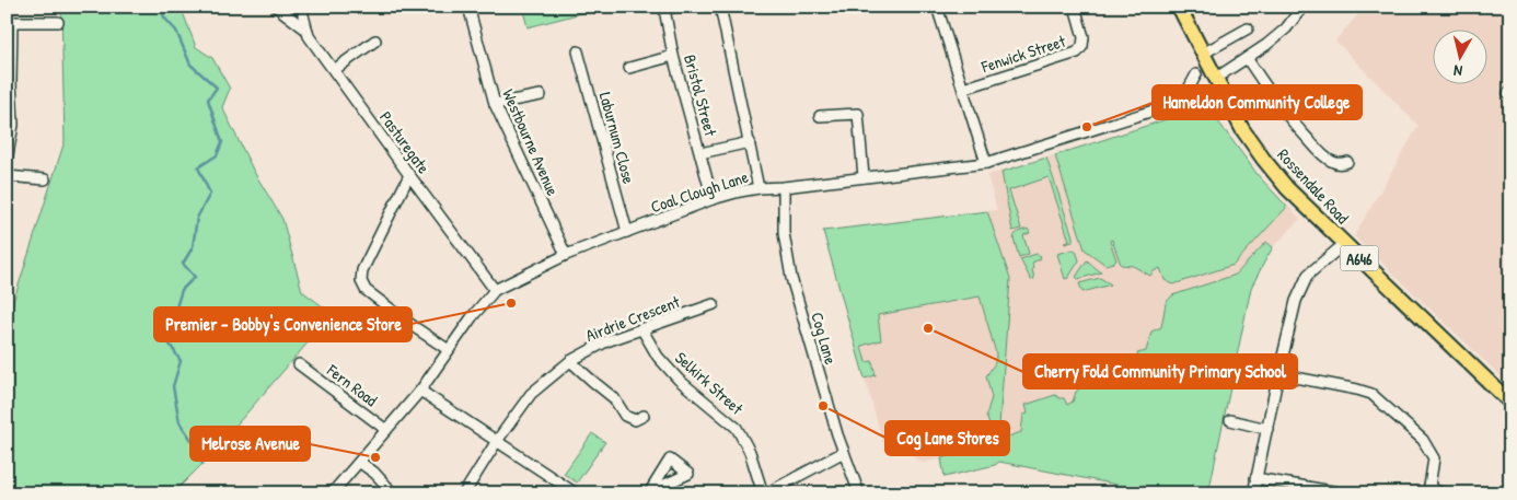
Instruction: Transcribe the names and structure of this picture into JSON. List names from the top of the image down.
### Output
{
  "streets": {
    "highway": ["Rossendale Road", "A646"],
    "street": [
      "Fenwick Street",
      "Bristol Street",
      "Laburnum Close",
      "Pasturegate",
      "Westbourne Avenue",
      "Coal Clough Lane",
      "Airdrie Crescent",
      "Cog Lane",
      "Selkirk Street",
      "Fern Road"
    ]
  },
  "crossings": [
    ["Bristol Street", "Coal Clough Lane"],
    ["Laburnum Close", "Coal Clough Lane"],
    ["Pasturegate", "Coal Clough Lane"],
    ["Westbourne Avenue", "Coal Clough Lane"],
    ["Rossendale Road", "Coal Clough Lane"],
    ["Coal Clough Lane", "Cog Lane"],
    ["Coal Clough Lane", "Fern Road"],
    ["Airdrie Crescent", "Selkirk Street"]
  ],
  "places": [
    "Hameldon Community College",
    "Premier - Bobby's Convenience Store",
    "Cherry Fold Community Primary School",
    "Cog Lane Stores",
    "Melrose Avenue"
  ],
  "north": "bottom"
}
